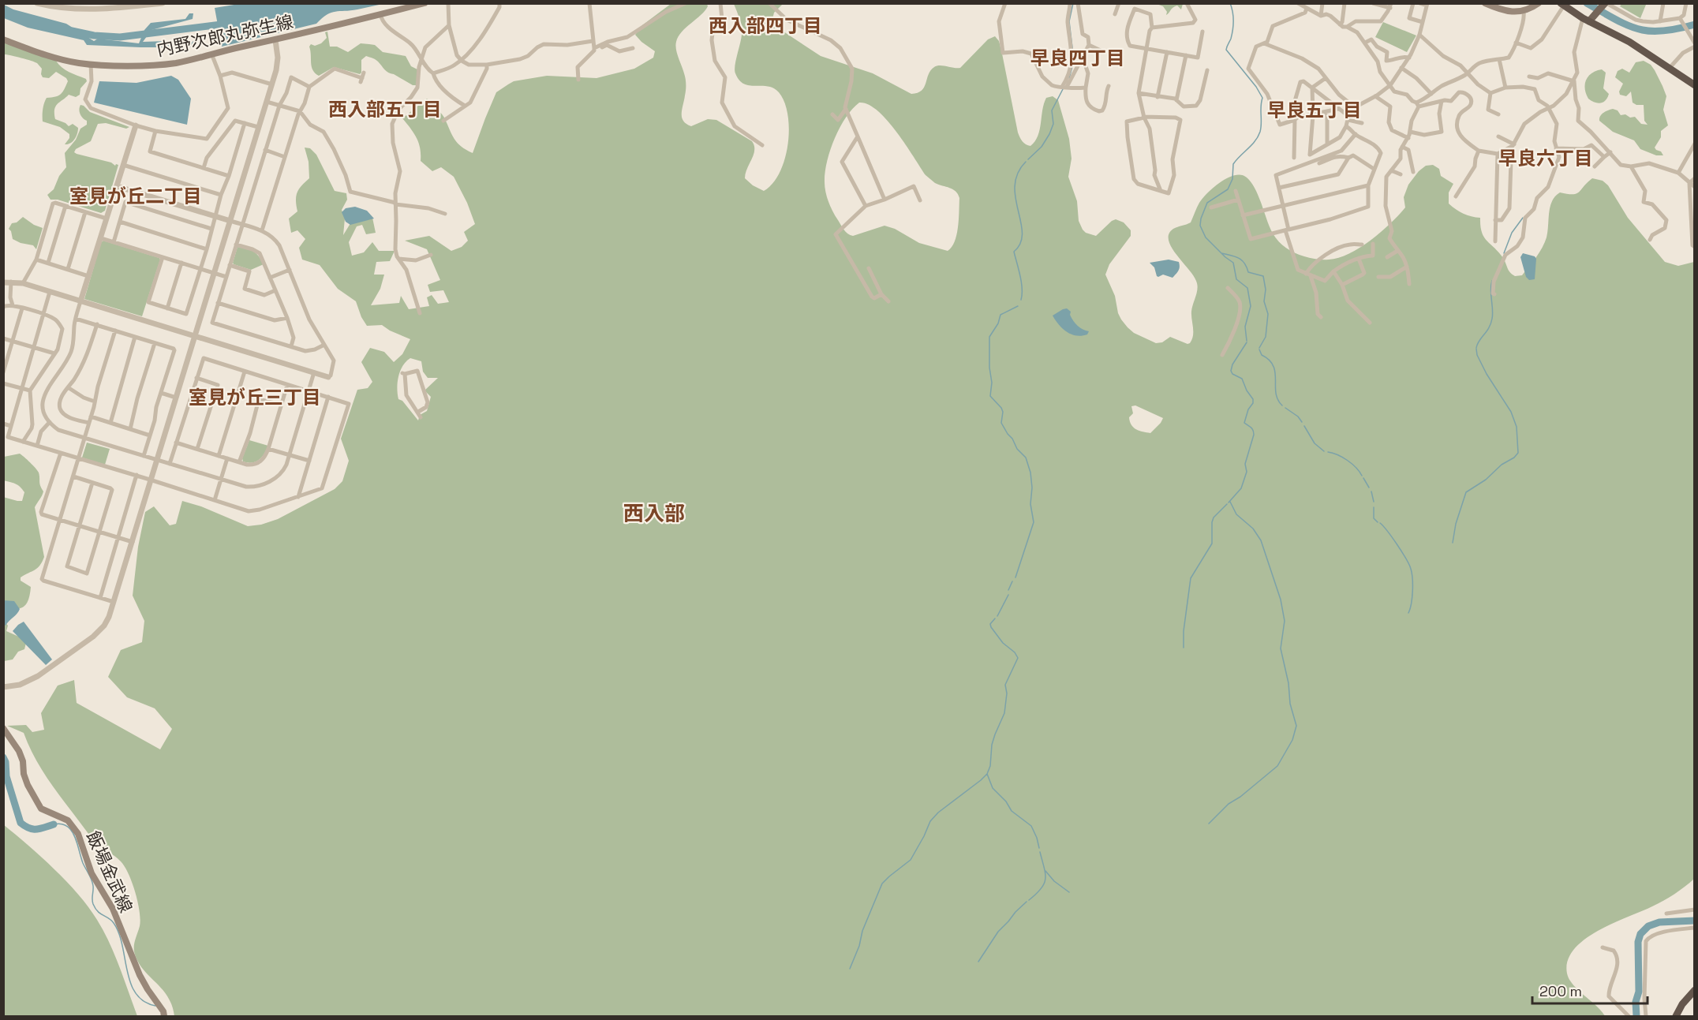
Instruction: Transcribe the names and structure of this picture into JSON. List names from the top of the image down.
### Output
{
  "streets": {
    "main road": ["内野次郎丸弥生線", "飯場金武線"]
  },
  "districts": [
    "西入部四丁目",
    "早良四丁目",
    "西入部五丁目",
    "早良五丁目",
    "早良六丁目",
    "室見が丘二丁目",
    "室見が丘三丁目",
    "西入部"
  ],
  "scale_bar": "200 m"
}
